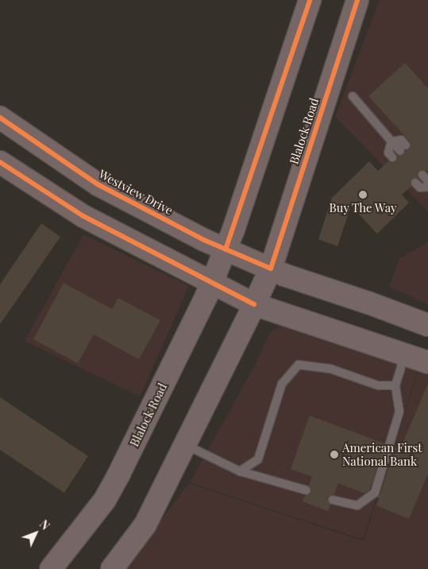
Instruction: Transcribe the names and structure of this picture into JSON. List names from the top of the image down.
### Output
{
  "streets": {
    "main road": ["Blalock Road", "Westview Drive"]
  },
  "crossings": [
    ["Blalock Road", "Westview Drive"]
  ],
  "places": ["Buy The Way", "American First National Bank"],
  "north": "top right"
}
